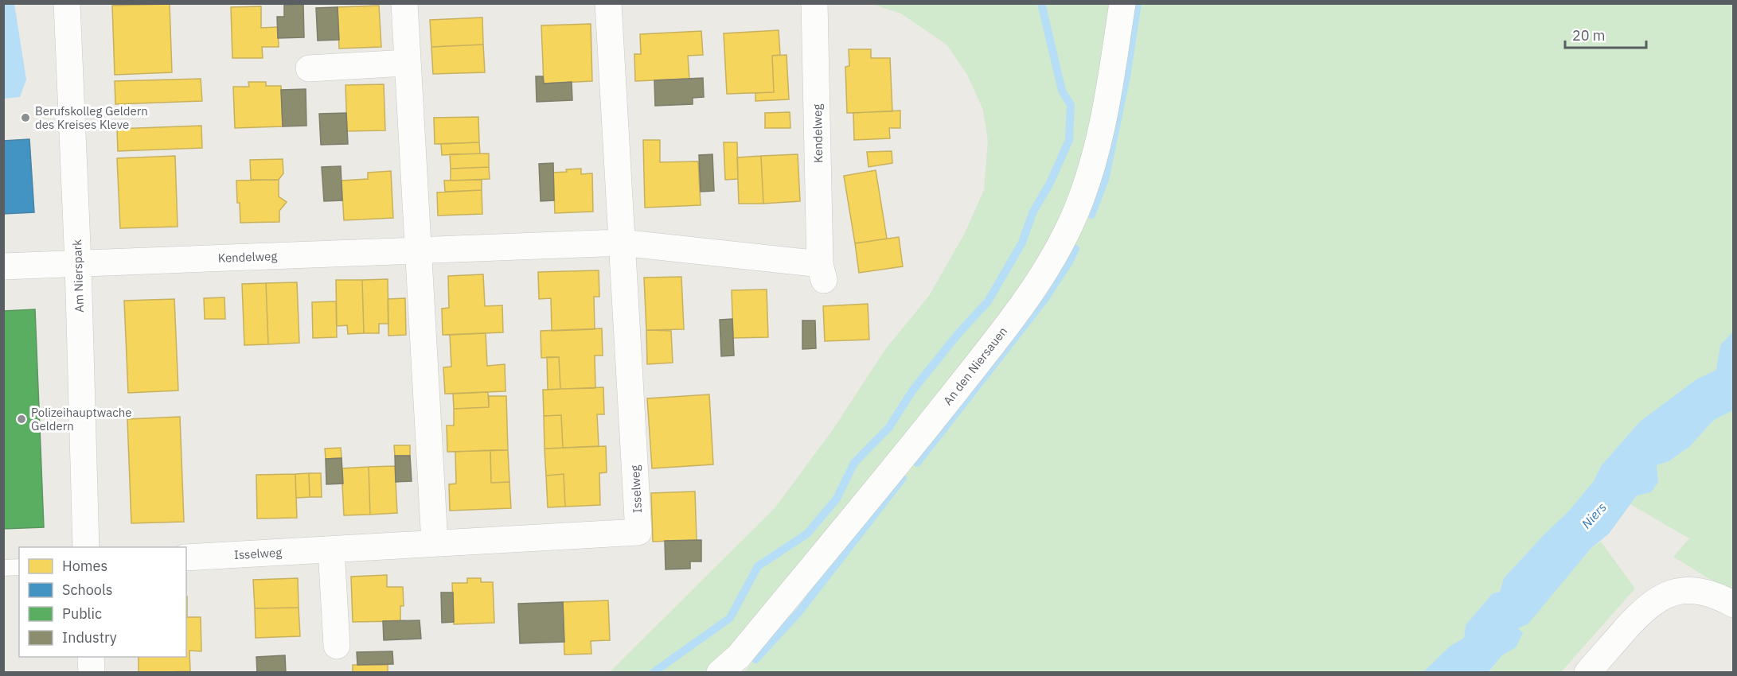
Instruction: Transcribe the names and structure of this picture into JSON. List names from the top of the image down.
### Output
{
  "streets": {
    "street": [
      "Kendelweg",
      "Am Nierspark",
      "An den Niersauen",
      "Isselweg"
    ]
  },
  "crossings": [
    ["Kendelweg", "Am Nierspark"],
    ["Kendelweg", "Isselweg"]
  ],
  "water": ["Niers"],
  "places": ["Berufskolleg Geldern des Kreises Kleve", "Polizeihauptwache Geldern"],
  "legend": [
    "Homes",
    "Schools",
    "Public",
    "Industry"
  ],
  "scale_bar": "20 m"
}
